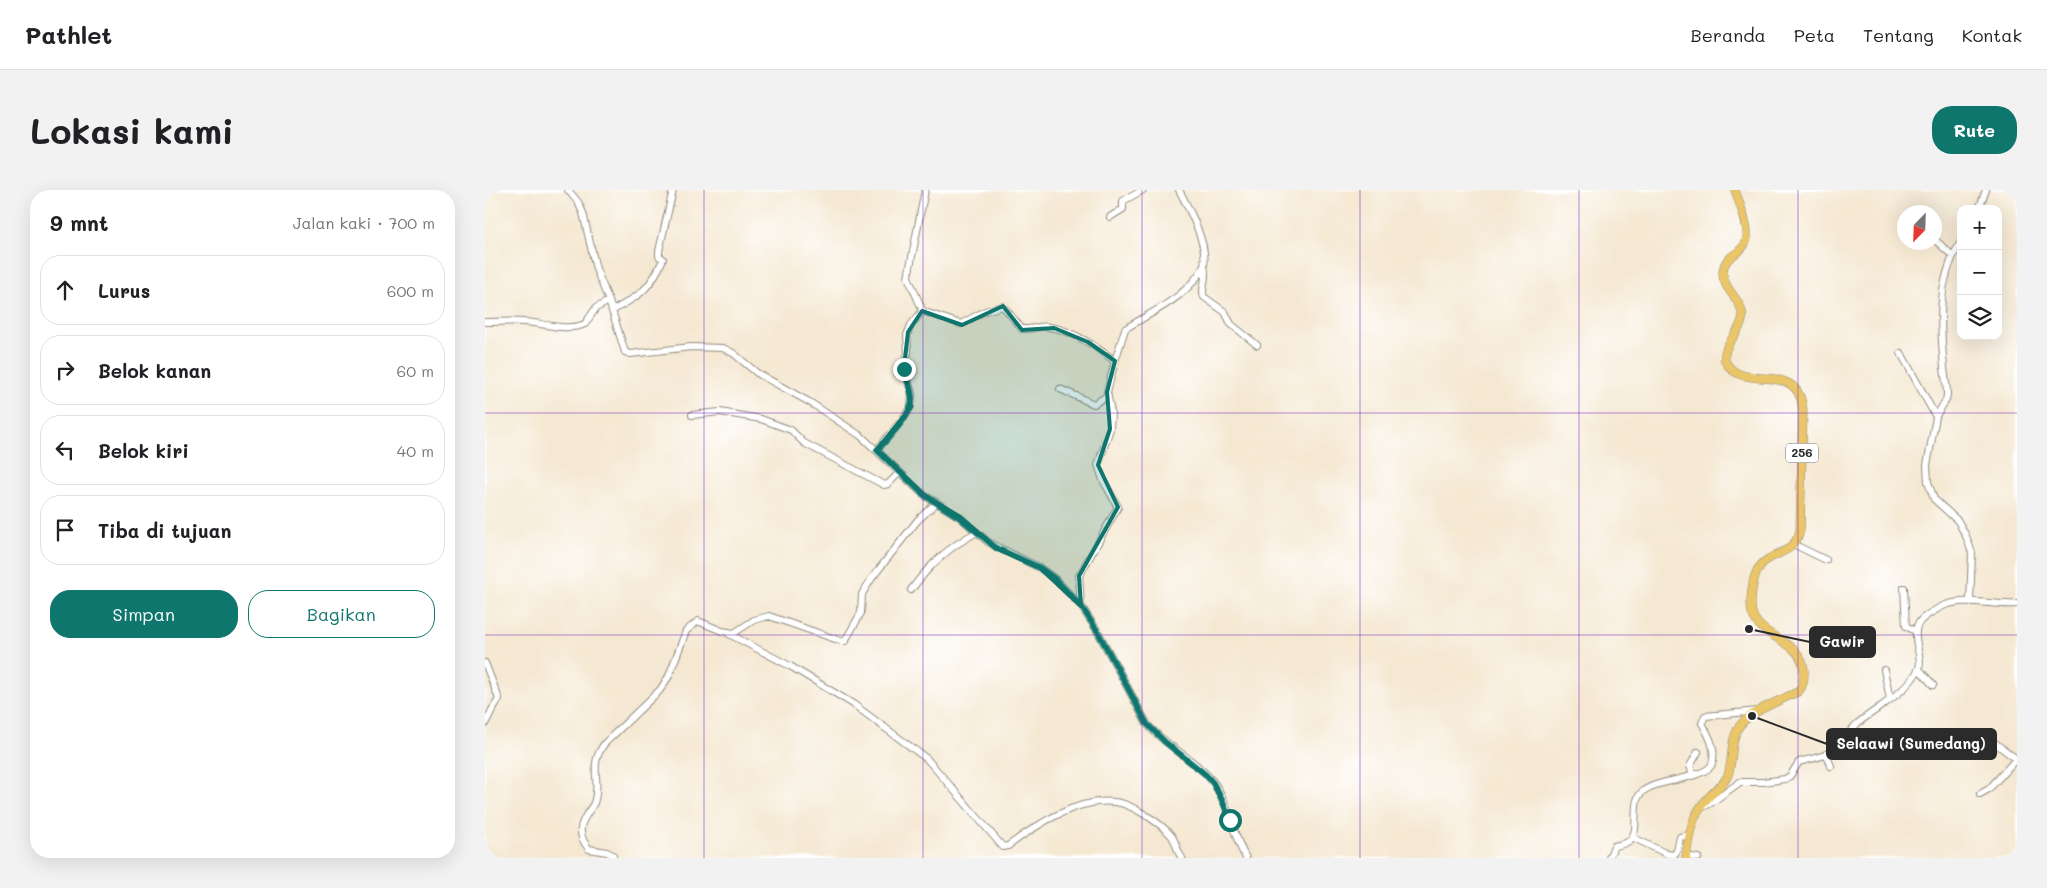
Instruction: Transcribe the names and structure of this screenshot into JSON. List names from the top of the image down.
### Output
{
  "streets": {
    "main road": ["256"]
  },
  "places": ["Gawir", "Selaawi (Sumedang)"],
  "north": "bottom left",
  "page": {
    "header": "Pathlet",
    "nav": [
      "Beranda",
      "Peta",
      "Tentang",
      "Kontak"
    ],
    "buttons": [
      "Rute",
      ["Simpan", "Bagikan"]
    ],
    "title": "Lokasi kami",
    "heading": ["9 mnt", "Jalan kaki · 700 m"],
    "map_buttons": ["+", "−"],
    "list": [
      ["Lurus", "600 m"],
      ["Belok kanan", "60 m"],
      ["Belok kiri", "40 m"],
      "Tiba di tujuan"
    ]
  }
}
